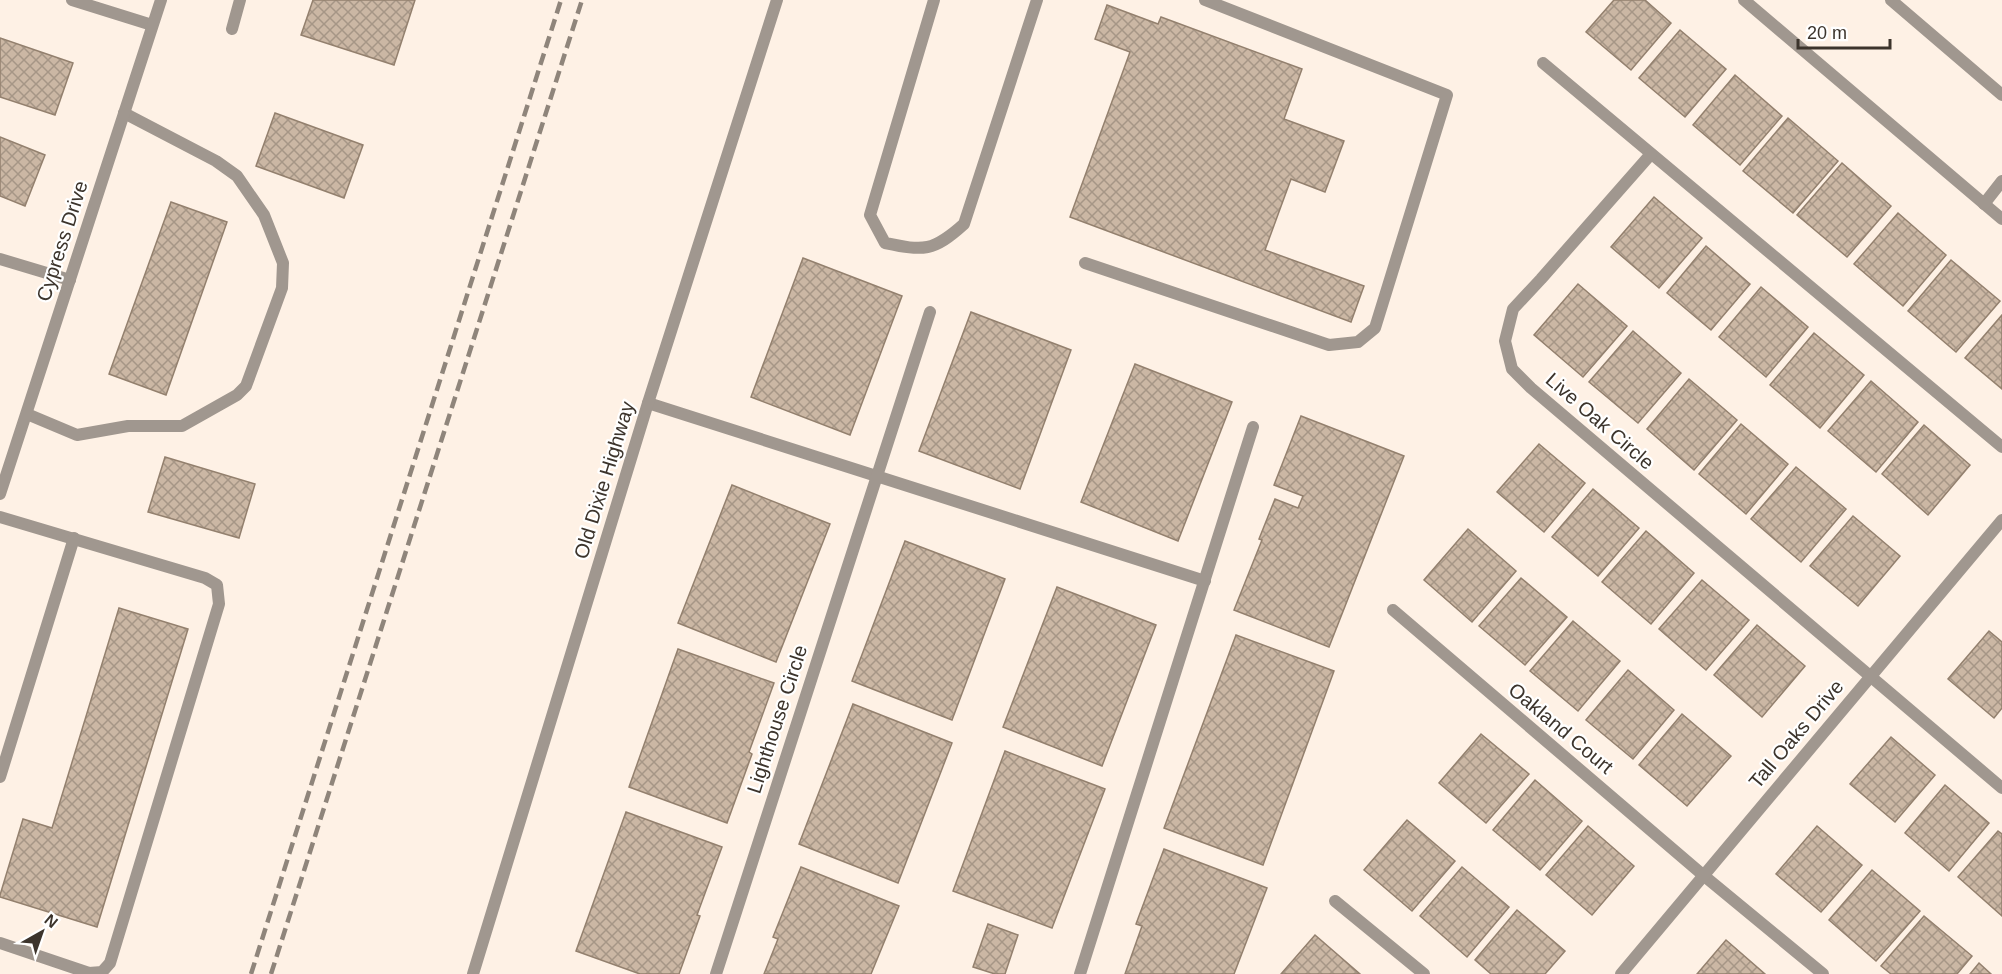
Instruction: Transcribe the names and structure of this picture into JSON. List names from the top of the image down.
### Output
{
  "streets": {
    "street": [
      "Cypress Drive",
      "Live Oak Circle",
      "Old Dixie Highway",
      "Lighthouse Circle",
      "Oakland Court",
      "Tall Oaks Drive"
    ]
  },
  "crossings": [
    ["Live Oak Circle", "Tall Oaks Drive"],
    ["Oakland Court", "Tall Oaks Drive"]
  ],
  "scale_bar": "20 m",
  "north": "top right"
}
